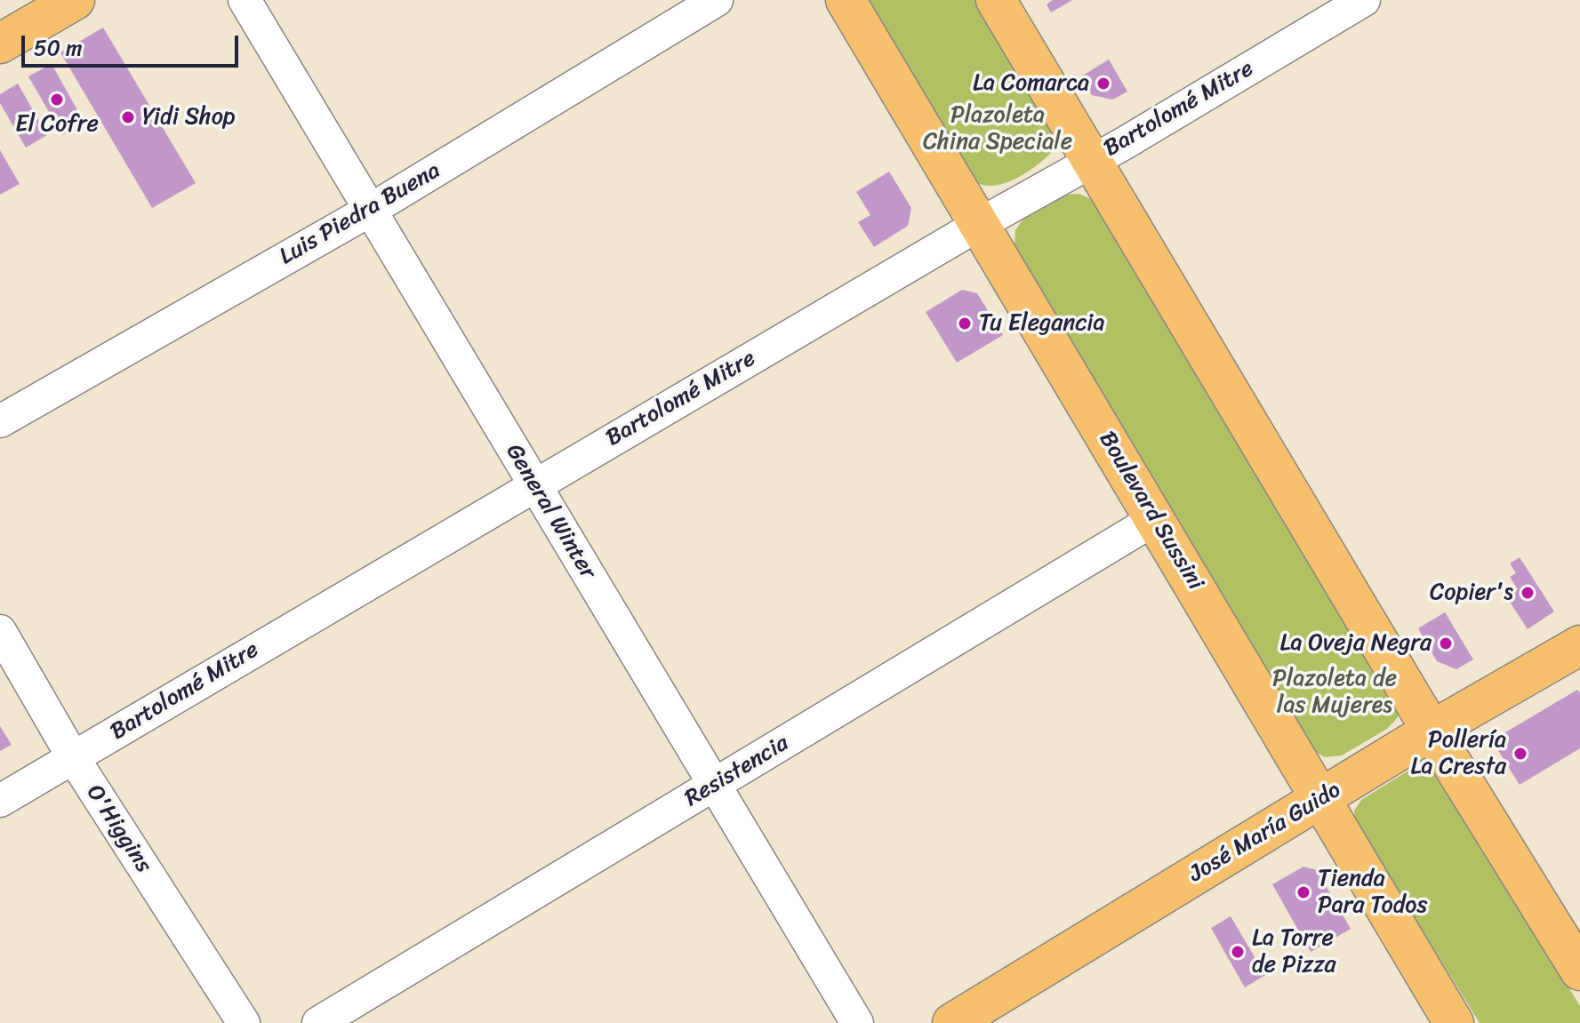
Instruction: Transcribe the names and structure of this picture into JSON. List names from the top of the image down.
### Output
{
  "streets": {
    "main road": ["Boulevard Sussini", "José María Guido"],
    "street": [
      "Bartolomé Mitre",
      "Luis Piedra Buena",
      "General Winter",
      "Resistencia",
      "O'Higgins"
    ]
  },
  "crossings": [
    ["Bartolomé Mitre", "Boulevard Sussini"],
    ["Bartolomé Mitre", "General Winter"],
    ["Bartolomé Mitre", "O'Higgins"],
    ["Luis Piedra Buena", "General Winter"],
    ["Boulevard Sussini", "Resistencia"],
    ["Boulevard Sussini", "José María Guido"],
    ["General Winter", "Resistencia"]
  ],
  "parks": ["Plazoleta China Speciale", "Plazoleta de las Mujeres"],
  "places": [
    "La Comarca",
    "El Cofre",
    "Yidi Shop",
    "Tu Elegancia",
    "Copier's",
    "La Oveja Negra",
    "Pollería La Cresta",
    "Tienda Para Todos",
    "La Torre de Pizza"
  ],
  "scale_bar": "50 m"
}
